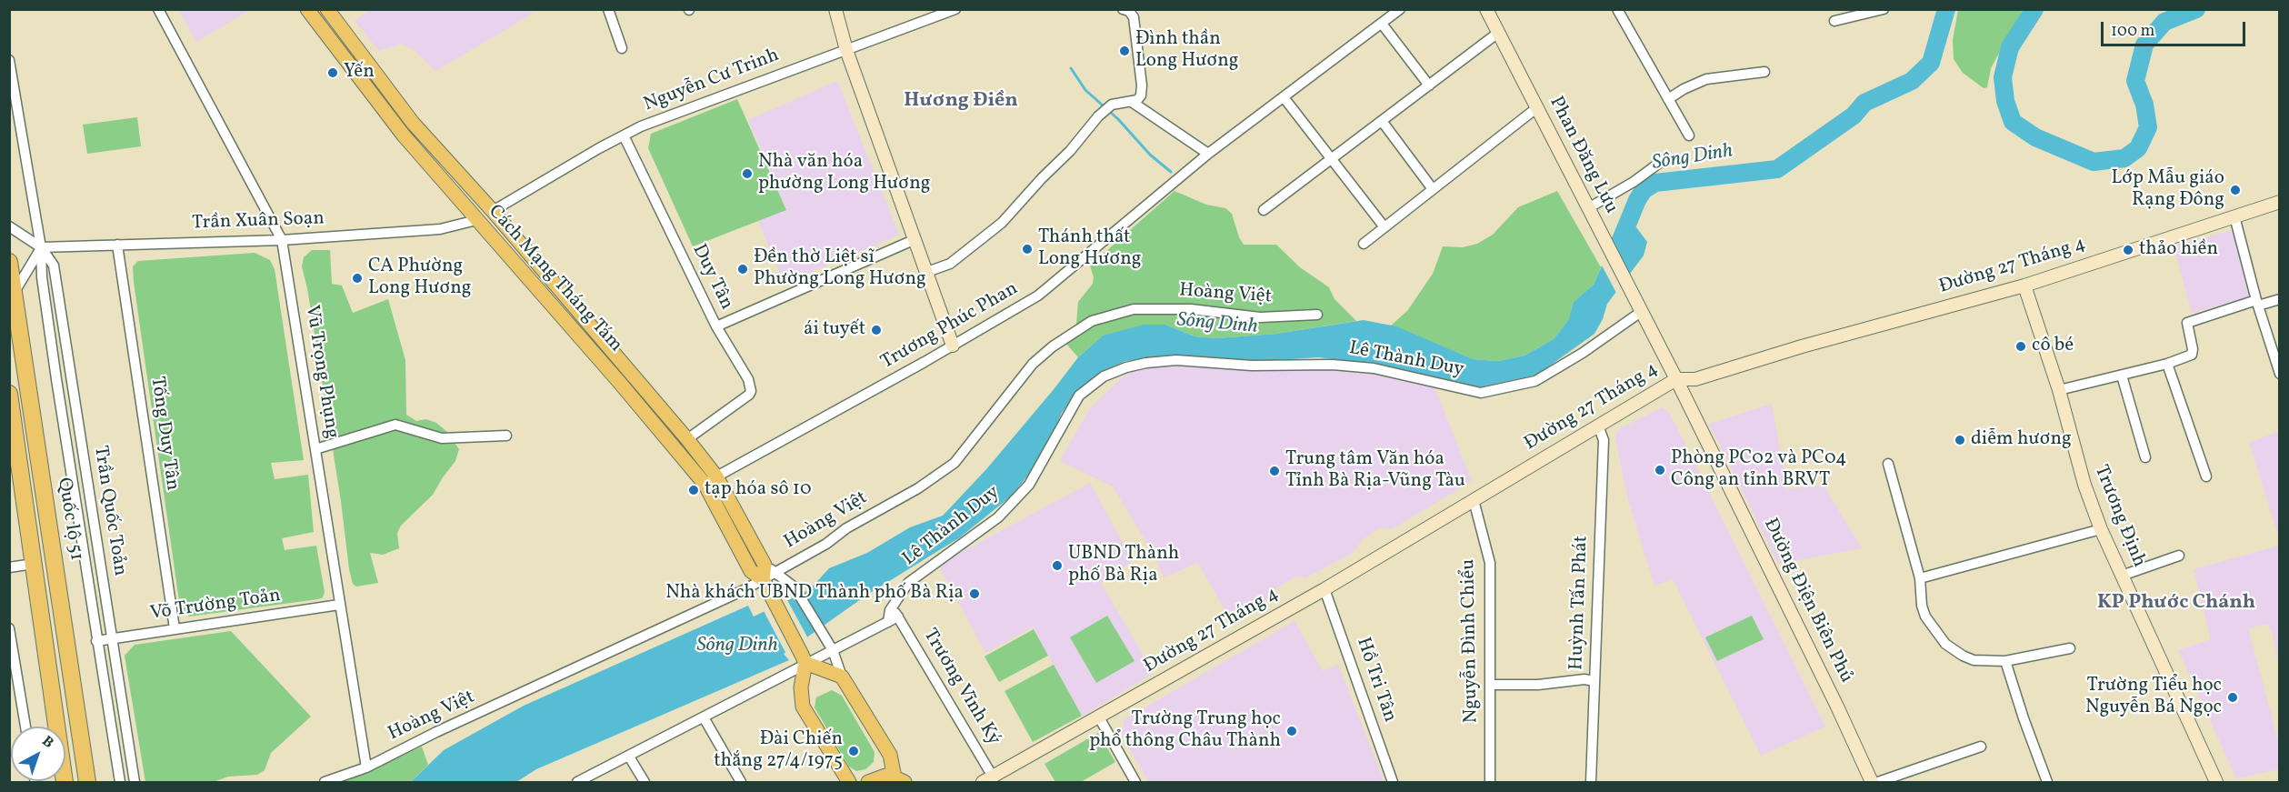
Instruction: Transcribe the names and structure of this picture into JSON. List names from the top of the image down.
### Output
{
  "streets": {
    "highway": ["Quốc lộ 51"],
    "main road": ["Cách Mạng Tháng Tám"],
    "street": [
      "Nguyễn Cư Trinh",
      "Phan Đăng Lưu",
      "Trần Xuân Soạn",
      "Đường 27 Tháng 4",
      "Duy Tân",
      "Hoàng Việt",
      "Trương Phúc Phan",
      "Lê Thành Duy",
      "Vũ Trọng Phụng",
      "Tống Duy Tân",
      "Trần Quốc Toản",
      "Trương Định",
      "Đường Điện Biên Phủ",
      "Huỳnh Tấn Phát",
      "Võ Trường Toản",
      "Nguyễn Đình Chiểu",
      "Hồ Tri Tân",
      "Trương Vĩnh Ký"
    ]
  },
  "crossings": [
    ["Nguyễn Cư Trinh", "Duy Tân"],
    ["Nguyễn Cư Trinh", "Cách Mạng Tháng Tám"],
    ["Phan Đăng Lưu", "Đường 27 Tháng 4"],
    ["Phan Đăng Lưu", "Lê Thành Duy"],
    ["Phan Đăng Lưu", "Đường Điện Biên Phủ"],
    ["Trần Xuân Soạn", "Cách Mạng Tháng Tám"],
    ["Trần Xuân Soạn", "Vũ Trọng Phụng"],
    ["Trần Xuân Soạn", "Tống Duy Tân"],
    ["Trần Xuân Soạn", "Trần Quốc Toản"],
    ["Đường 27 Tháng 4", "Trương Định"],
    ["Đường 27 Tháng 4", "Đường Điện Biên Phủ"],
    ["Đường 27 Tháng 4", "Huỳnh Tấn Phát"],
    ["Đường 27 Tháng 4", "Nguyễn Đình Chiểu"],
    ["Đường 27 Tháng 4", "Hồ Tri Tân"],
    ["Đường 27 Tháng 4", "Trương Vĩnh Ký"],
    ["Cách Mạng Tháng Tám", "Hoàng Việt"],
    ["Cách Mạng Tháng Tám", "Trương Phúc Phan"],
    ["Hoàng Việt", "Vũ Trọng Phụng"],
    ["Vũ Trọng Phụng", "Võ Trường Toản"],
    ["Tống Duy Tân", "Võ Trường Toản"],
    ["Trần Quốc Toản", "Võ Trường Toản"]
  ],
  "districts": ["Hương Điền", "KP Phước Chánh"],
  "water": ["Sông Dinh"],
  "places": [
    "Đình thần Long Hương",
    "Yến",
    "Nhà văn hóa phường Long Hương",
    "Lớp Mẫu giáo Rạng Đông",
    "Thánh thất Long Hương",
    "thảo hiền",
    "Đền thờ Liệt sĩ Phường Long Hương",
    "CA Phường Long Hương",
    "ái tuyết",
    "cô bé",
    "diễm hương",
    "Phòng PC02 và PC04 Công an tỉnh BRVT",
    "Trung tâm Văn hóa Tỉnh Bà Rịa-Vũng Tàu",
    "tạp hóa sô 10",
    "UBND Thành phố Bà Rịa",
    "Nhà khách UBND Thành phố Bà Rịa",
    "Trường Tiểu học Nguyễn Bá Ngọc",
    "Trường Trung học phổ thông Châu Thành",
    "Đài Chiến thắng 27/4/1975"
  ],
  "scale_bar": "100 m",
  "north": "top right"
}
